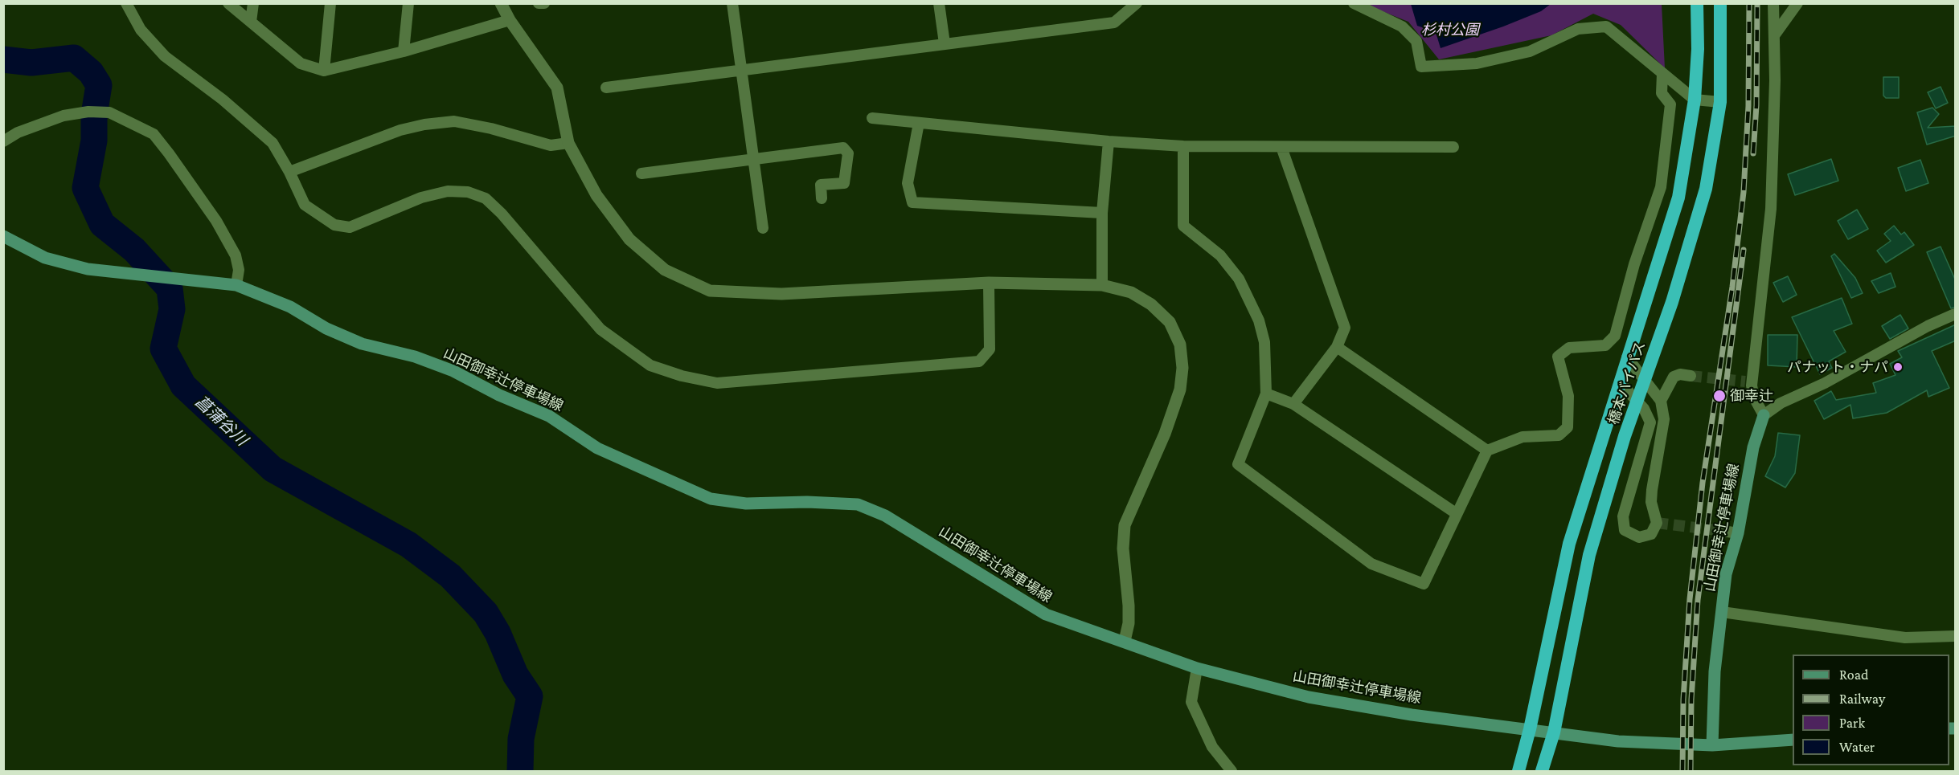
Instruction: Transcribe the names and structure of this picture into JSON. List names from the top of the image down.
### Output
{
  "streets": {
    "highway": ["橋本バイパス"],
    "main road": ["山田御幸辻停車場線"]
  },
  "crossings": [
    ["山田御幸辻停車場線", "橋本バイパス"]
  ],
  "water": ["菖蒲谷川"],
  "parks": ["杉村公園"],
  "places": ["パナット・ナパ", "御幸辻"],
  "legend": [
    "Road",
    "Railway",
    "Park",
    "Water"
  ]
}
